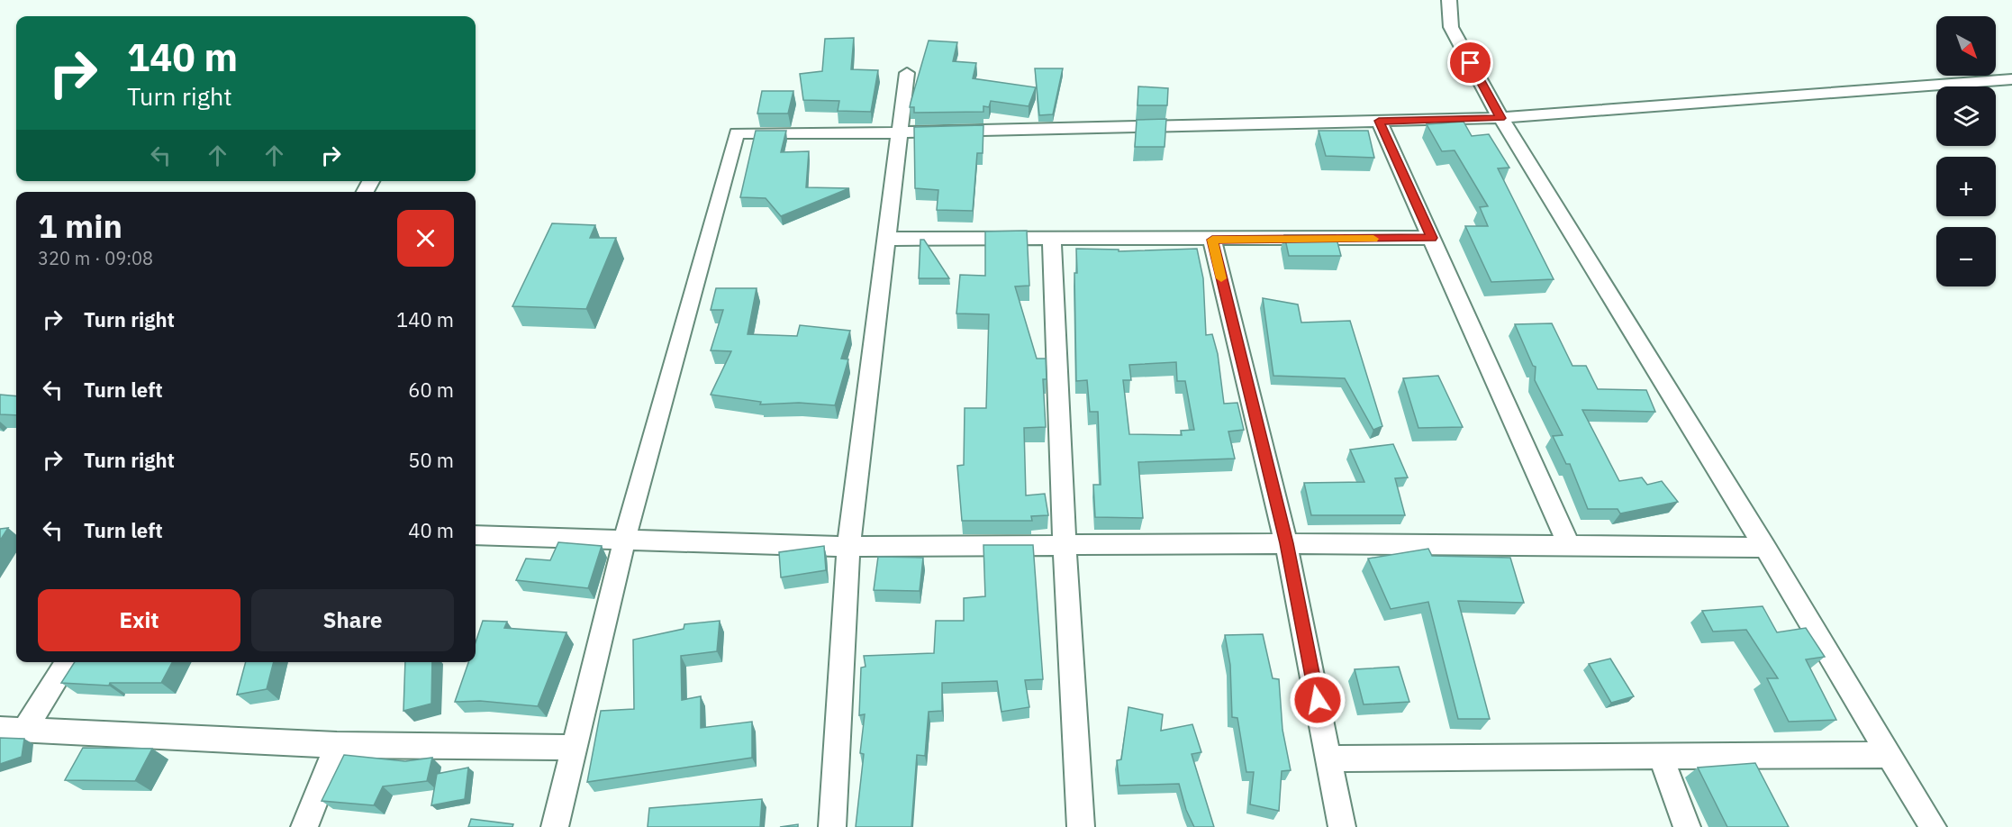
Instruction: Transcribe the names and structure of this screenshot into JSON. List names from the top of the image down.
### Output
{
  "north": "bottom right",
  "page": {
    "map_buttons": ["+", "−"],
    "turn": ["140 m", "Turn right"],
    "heading": ["1 min", "320 m · 09:08"],
    "list": [
      {
        "name": "Turn right",
        "value": "140 m"
      },
      {
        "name": "Turn left",
        "value": "60 m"
      },
      {
        "name": "Turn right",
        "value": "50 m"
      },
      {
        "name": "Turn left",
        "value": "40 m"
      }
    ],
    "buttons": ["Exit", "Share"]
  }
}
